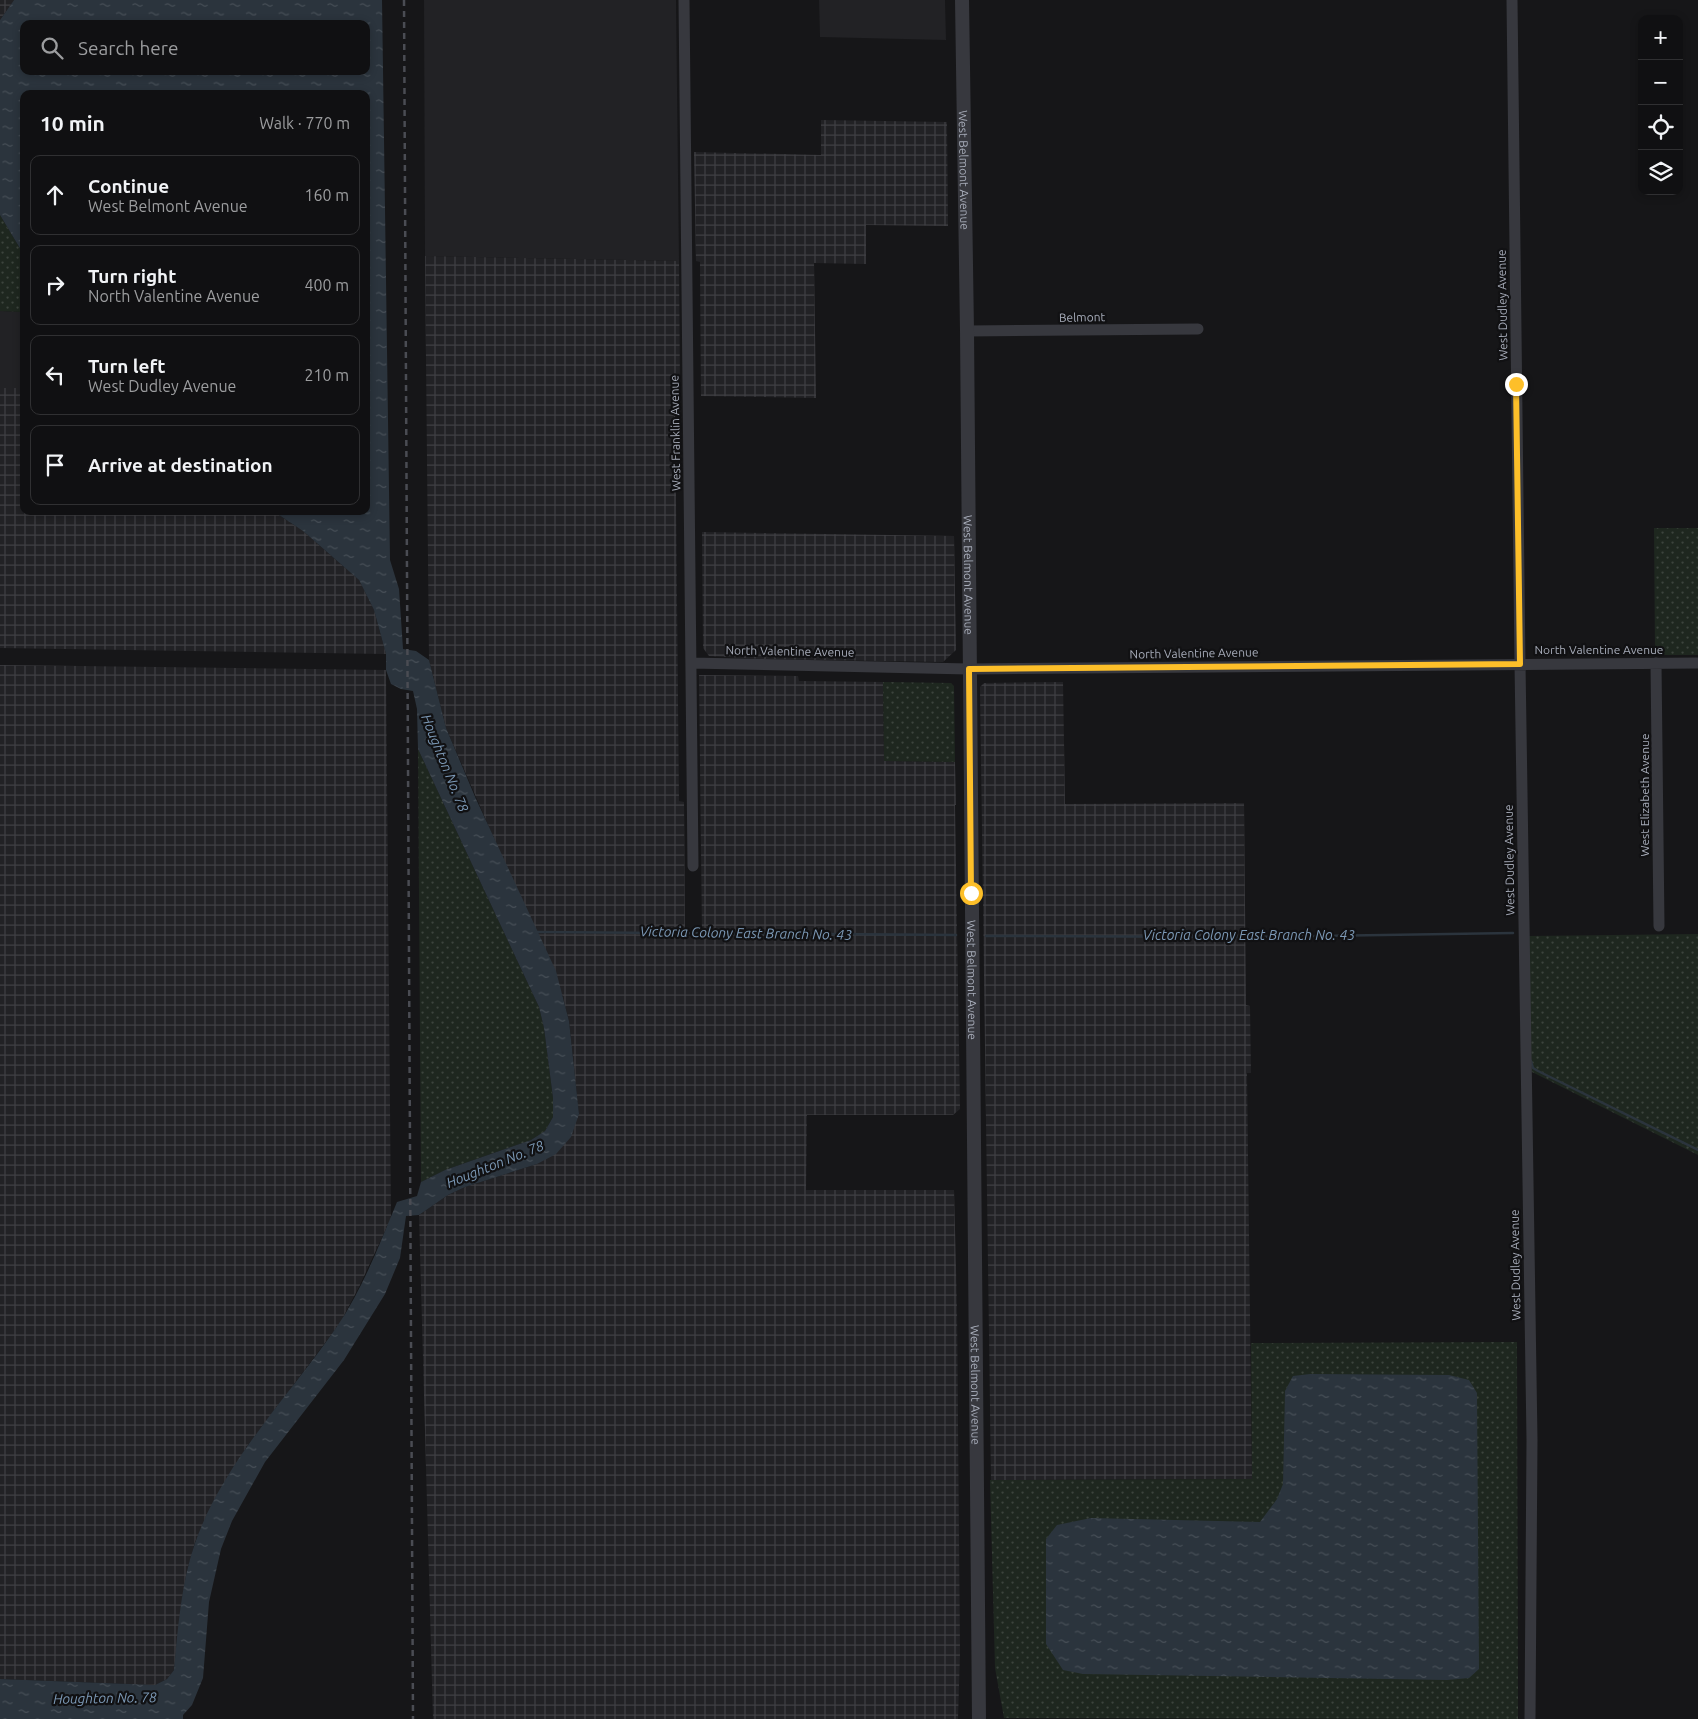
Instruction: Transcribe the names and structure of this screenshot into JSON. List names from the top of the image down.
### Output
{
  "streets": {
    "street": [
      "West Belmont Avenue",
      "West Dudley Avenue",
      "Belmont",
      "West Franklin Avenue",
      "North Valentine Avenue",
      "West Elizabeth Avenue"
    ]
  },
  "crossings": [
    ["West Belmont Avenue", "Belmont"],
    ["West Belmont Avenue", "North Valentine Avenue"],
    ["West Dudley Avenue", "North Valentine Avenue"],
    ["West Franklin Avenue", "North Valentine Avenue"],
    ["North Valentine Avenue", "West Elizabeth Avenue"]
  ],
  "water": ["Houghton No. 78", "Victoria Colony East Branch No. 43"],
  "page": {
    "map_buttons": ["+", "−"],
    "search": "Search here",
    "heading": ["10 min", "Walk · 770 m"],
    "list": [
      ["Continue", "West Belmont Avenue", "160 m"],
      ["Turn right", "North Valentine Avenue", "400 m"],
      ["Turn left", "West Dudley Avenue", "210 m"],
      "Arrive at destination"
    ]
  }
}
